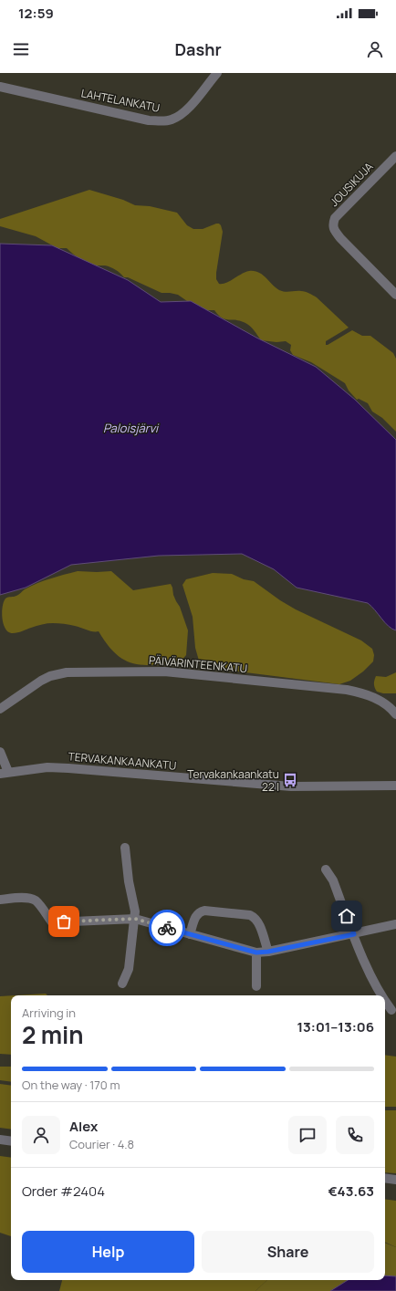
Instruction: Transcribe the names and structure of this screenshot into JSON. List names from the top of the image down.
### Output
{
  "streets": {
    "street": [
      "LAHTELANKATU",
      "JOUSIKUJA",
      "PÄIVÄRINTEENKATU",
      "TERVAKANKAANKATU"
    ]
  },
  "water": ["Paloisjärvi"],
  "places": {
    "bus stop": ["Tervakankaankatu 22 I"]
  },
  "page": {
    "status": "12:59",
    "header": "Dashr",
    "heading": ["2 min", "Arriving in", "13:01–13:06"],
    "panel": [
      "Alex",
      "Courier · 4.8",
      "Order #2404",
      "€43.63"
    ],
    "bar": "On the way · 170 m",
    "buttons": ["Help", "Share"]
  }
}
